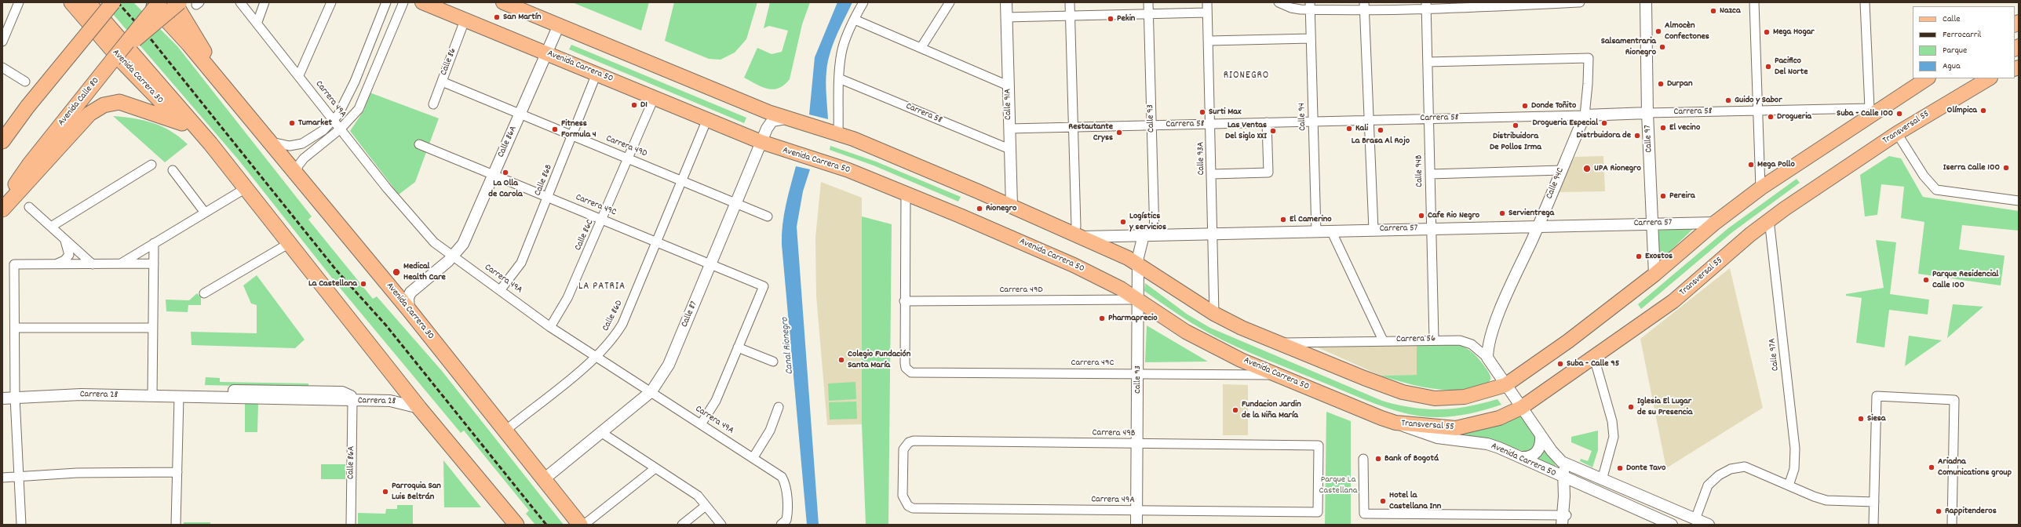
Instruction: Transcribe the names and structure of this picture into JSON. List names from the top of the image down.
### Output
{
  "streets": {
    "highway": ["Avenida Carrera 30", "Avenida Calle 80"],
    "main road": ["Avenida Carrera 50", "Transversal 55"],
    "street": [
      "Calle 86",
      "Carrera 49A",
      "Calle 91A",
      "Carrera 58",
      "Calle 94",
      "Calle 93",
      "Calle 97",
      "Calle 86A",
      "Carrera 49D",
      "Calle 93A",
      "Calle 94B",
      "Calle 86B",
      "Calle 94C",
      "Carrera 49C",
      "Carrera 57",
      "Calle 86C",
      "Calle 87",
      "Calle 86D",
      "Carrera 56",
      "Calle 97A",
      "Carrera 28",
      "Carrera 49B"
    ]
  },
  "crossings": [
    ["Calle 86", "Avenida Carrera 50"],
    ["Calle 86", "Carrera 49D"],
    ["Avenida Carrera 50", "Calle 93"],
    ["Avenida Carrera 50", "Transversal 55"],
    ["Avenida Carrera 50", "Calle 86A"],
    ["Avenida Carrera 50", "Carrera 49D"],
    ["Avenida Carrera 50", "Calle 86B"],
    ["Avenida Carrera 50", "Carrera 49C"],
    ["Avenida Carrera 50", "Calle 86C"],
    ["Avenida Carrera 50", "Calle 87"],
    ["Avenida Carrera 50", "Calle 86D"],
    ["Avenida Carrera 50", "Carrera 56"],
    ["Avenida Carrera 30", "Calle 87"],
    ["Avenida Carrera 30", "Calle 86D"],
    ["Avenida Carrera 30", "Carrera 28"],
    ["Carrera 49A", "Calle 93"],
    ["Carrera 49A", "Calle 86A"],
    ["Carrera 49A", "Calle 86B"],
    ["Carrera 49A", "Calle 86C"],
    ["Carrera 49A", "Calle 87"],
    ["Carrera 49A", "Calle 86D"],
    ["Carrera 49A", "Carrera 49B"],
    ["Calle 91A", "Carrera 58"],
    ["Carrera 58", "Calle 94"],
    ["Carrera 58", "Calle 93"],
    ["Carrera 58", "Calle 97"],
    ["Carrera 58", "Calle 93A"],
    ["Carrera 58", "Calle 94B"],
    ["Carrera 58", "Calle 94C"],
    ["Calle 94", "Carrera 57"],
    ["Calle 93", "Carrera 49D"],
    ["Calle 93", "Carrera 49C"],
    ["Calle 93", "Carrera 57"],
    ["Calle 93", "Carrera 49B"],
    ["Transversal 55", "Carrera 56"],
    ["Transversal 55", "Calle 97A"],
    ["Calle 97", "Carrera 57"],
    ["Calle 86A", "Carrera 49D"],
    ["Calle 86A", "Carrera 49C"],
    ["Calle 86A", "Carrera 28"],
    ["Carrera 49D", "Calle 86B"],
    ["Carrera 49D", "Carrera 49C"],
    ["Carrera 49D", "Calle 86C"],
    ["Carrera 49D", "Calle 87"],
    ["Carrera 49D", "Calle 86D"],
    ["Calle 93A", "Carrera 57"],
    ["Calle 94B", "Calle 94C"],
    ["Calle 94B", "Carrera 57"],
    ["Calle 94B", "Carrera 56"],
    ["Calle 86B", "Carrera 49C"],
    ["Calle 94C", "Carrera 57"],
    ["Calle 94C", "Carrera 56"],
    ["Carrera 49C", "Calle 86C"],
    ["Carrera 49C", "Calle 87"],
    ["Carrera 49C", "Calle 86D"]
  ],
  "districts": ["RIONEGRO", "LA PATRIA"],
  "water": ["Canal Rionegro"],
  "parks": ["Parque La Castellana"],
  "places": [
    "Nazca",
    "San Martín",
    "Pekin",
    "Almocèn Confectones",
    "Mega Hogar",
    "Salsamentraria Rionegro",
    "Pacifico Del Norte",
    "Durpan",
    "Guido y Sabor",
    "D1",
    "Donde Toñito",
    "Olímpica",
    "Surti Max",
    "Suba - Calle 100",
    "Drogueria",
    "Tumarket",
    "Drogueria Especial",
    "Distribuidora De Pollos Irma",
    "El vecino",
    "Kali",
    "Fitness Formula 4",
    "La Brasa Al Rojo",
    "Las Ventas Del Siglo XXI",
    "Restautante Cryss",
    "Distrbuidora de",
    "Mega Pollo",
    "Iserra Calle 100",
    "UPA Rionegro",
    "La Olla de Carola",
    "Pereira",
    "Rionegro",
    "Servientrega",
    "Cafe Rio Negro",
    "El Camerino",
    "Logístics y servicios",
    "Exostos",
    "Medical Health Care",
    "Parque Residencial Calle 100",
    "La Castellana",
    "Pharmaprecio",
    "Colegio Fundación Santa María",
    "Suba - Calle 95",
    "Iglesia El Lugar de su Presencia",
    "Fundacion Jardin de la Niña María",
    "Siesa",
    "Bank of Bogotá",
    "Ariadna Comunications group",
    "Donte Tavo",
    "Parroquia San Luis Beltrán",
    "Hotel la Castellana Inn",
    "Rappitenderos"
  ],
  "legend": [
    "Calle",
    "Ferrocarril",
    "Parque",
    "Agua"
  ]
}
